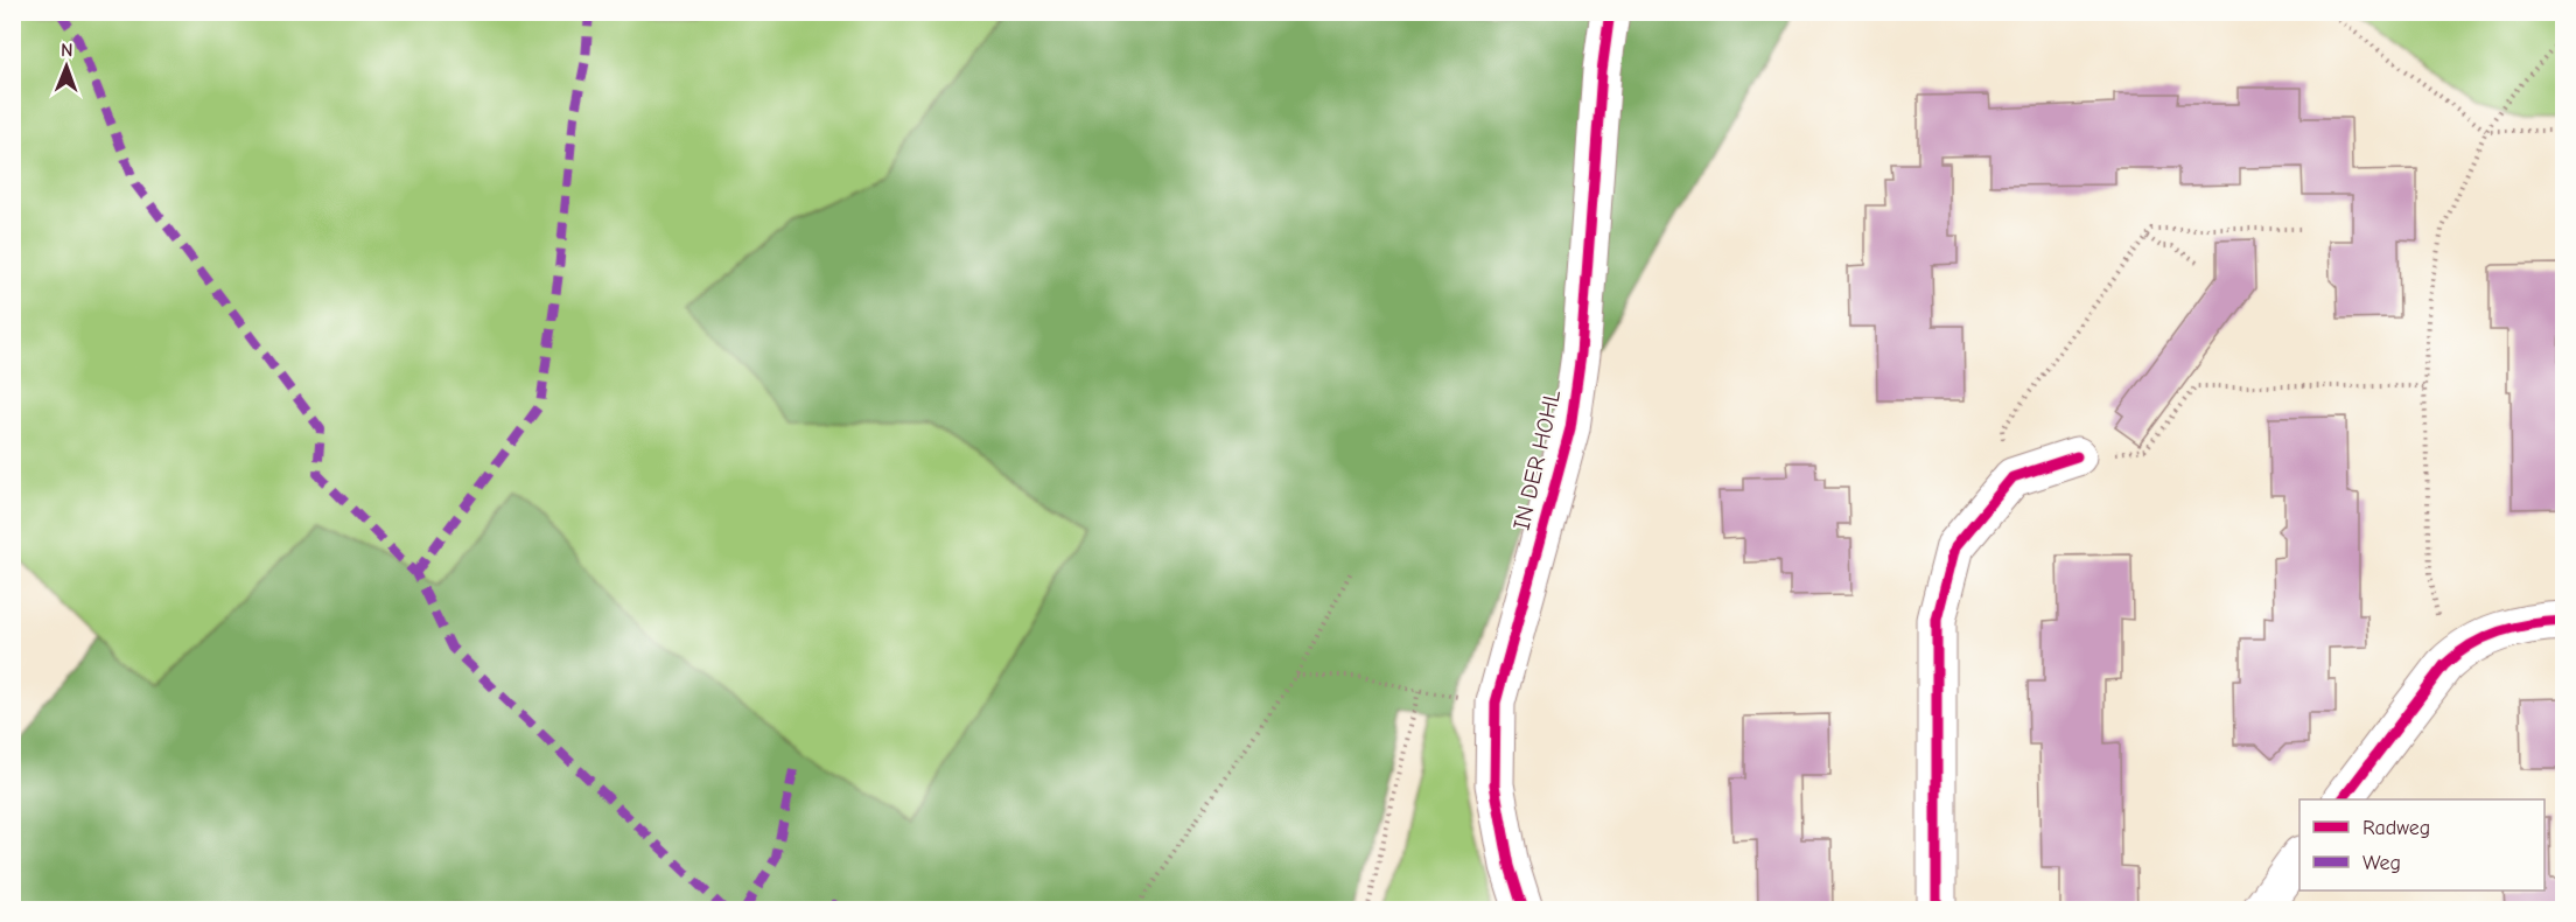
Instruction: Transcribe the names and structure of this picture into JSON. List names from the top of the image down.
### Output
{
  "streets": {
    "street": ["IN DER HOHL"]
  },
  "legend": ["Radweg", "Weg"],
  "north": "top"
}
